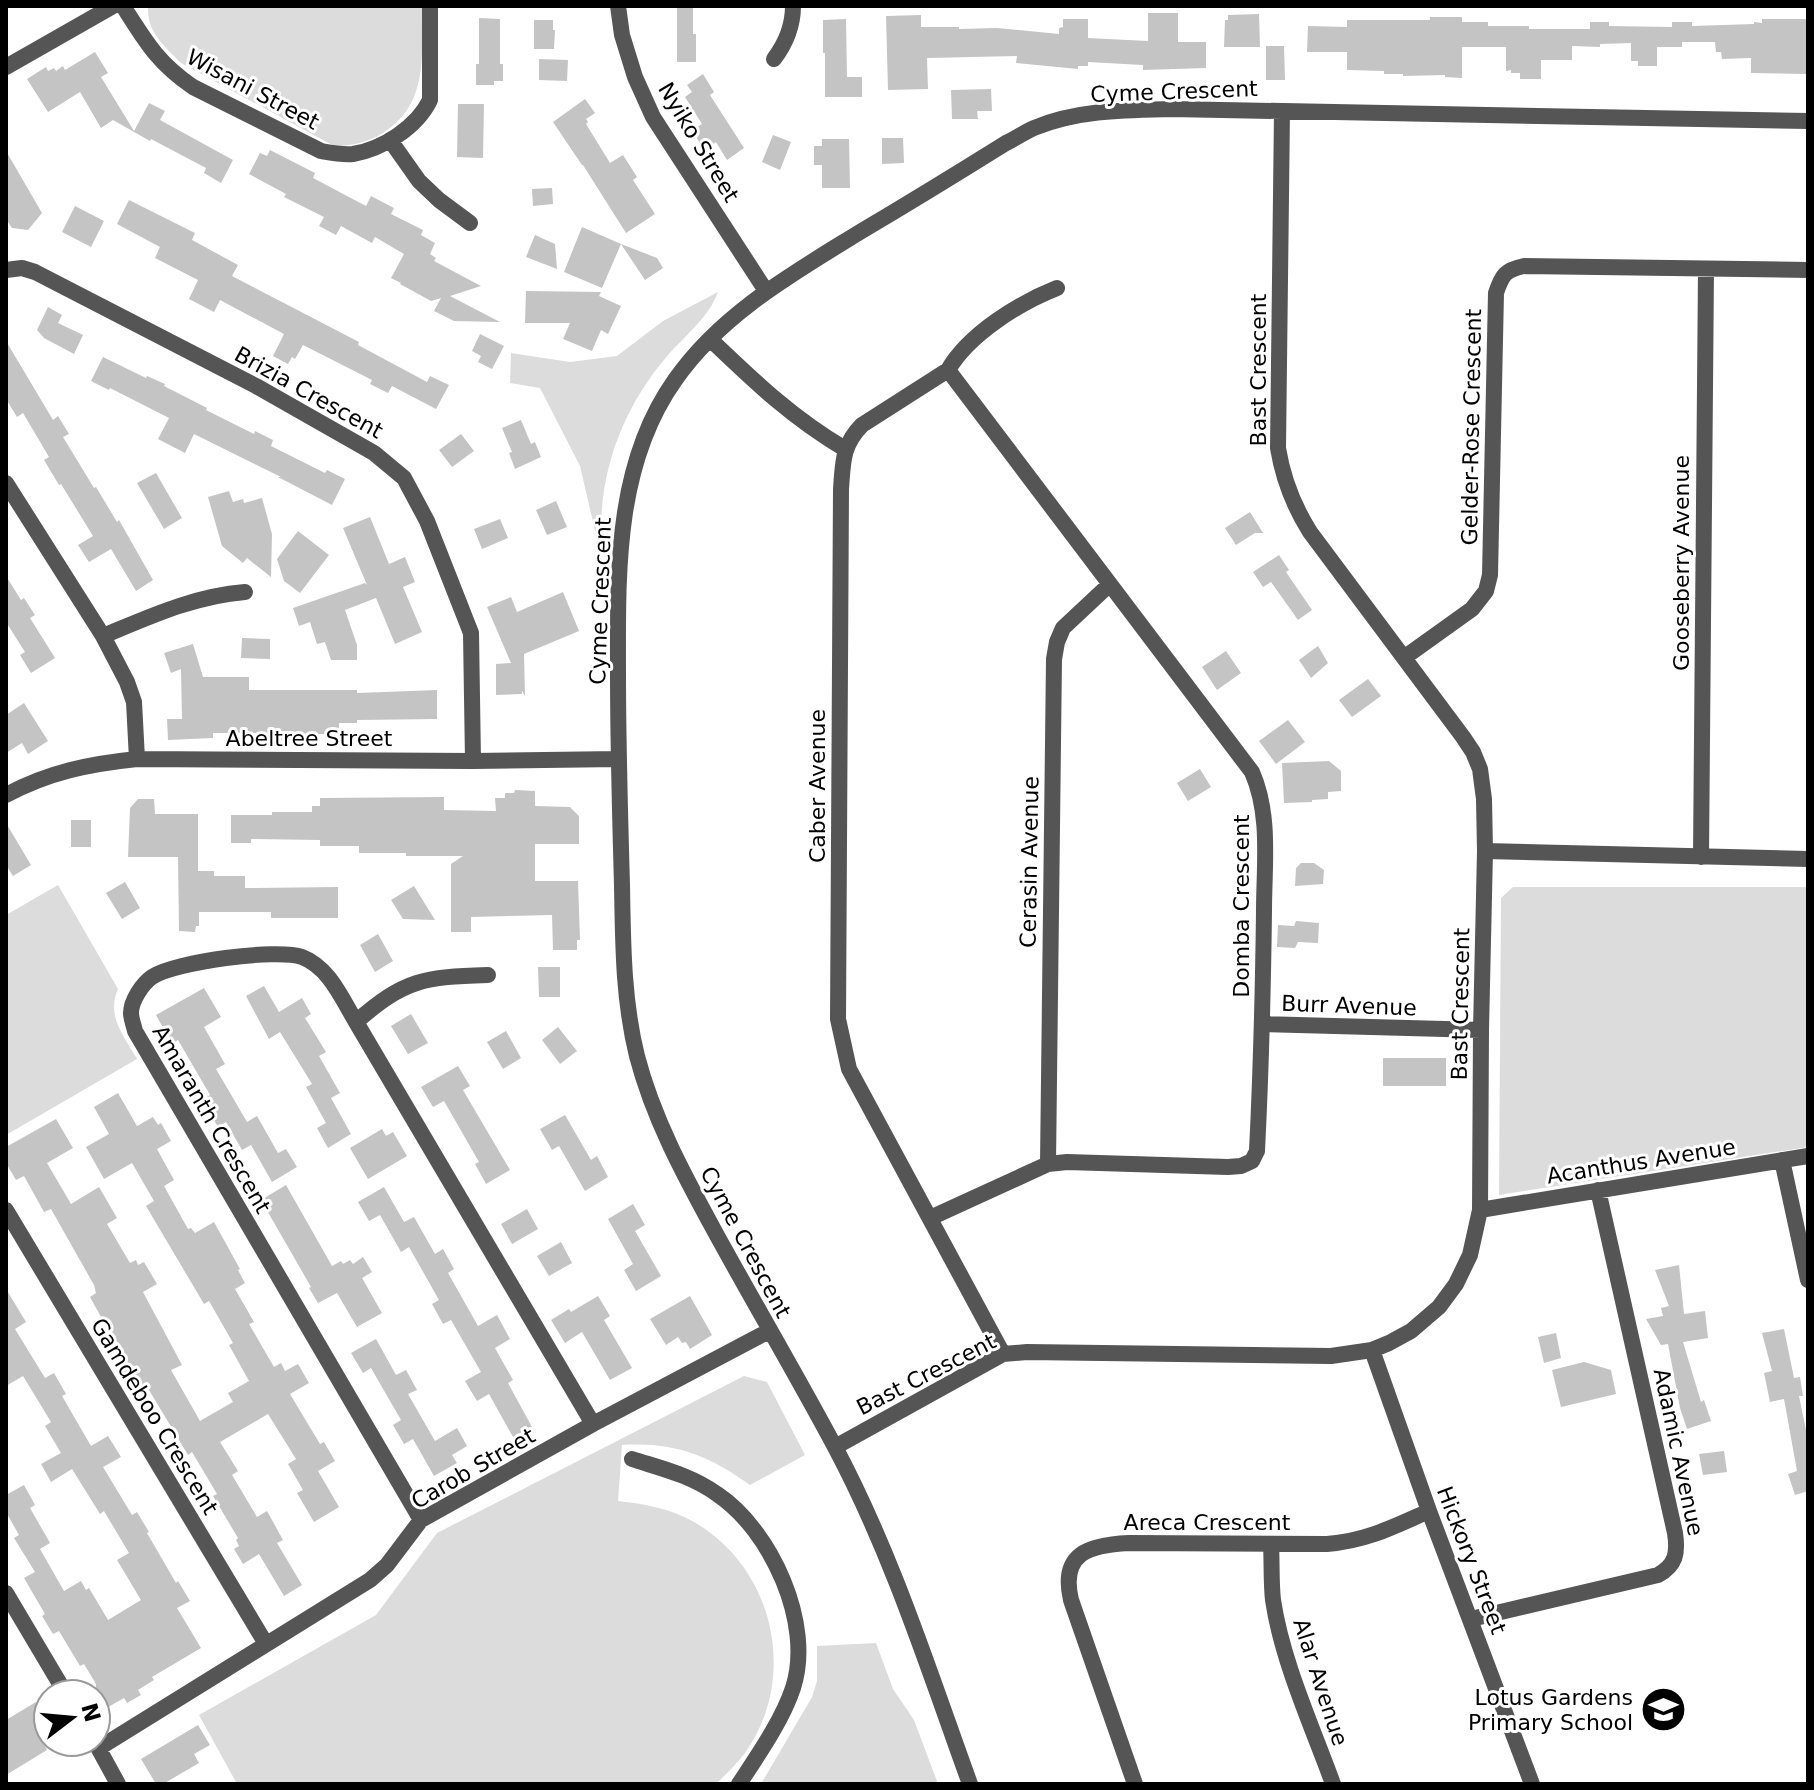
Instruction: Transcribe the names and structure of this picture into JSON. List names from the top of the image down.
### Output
{
  "streets": {
    "street": [
      "Wisani Street",
      "Cyme Crescent",
      "Nyiko Street",
      "Bast Crescent",
      "Brizia Crescent",
      "Gelder-Rose Crescent",
      "Gooseberry Avenue",
      "Abeltree Street",
      "Caber Avenue",
      "Cerasin Avenue",
      "Domba Crescent",
      "Burr Avenue",
      "Amaranth Crescent",
      "Acanthus Avenue",
      "Gamdeboo Crescent",
      "Adamic Avenue",
      "Carob Street",
      "Areca Crescent",
      "Hickory Street",
      "Alar Avenue"
    ]
  },
  "crossings": [
    ["Cyme Crescent", "Nyiko Street"],
    ["Cyme Crescent", "Bast Crescent"],
    ["Cyme Crescent", "Abeltree Street"],
    ["Cyme Crescent", "Carob Street"],
    ["Bast Crescent", "Gelder-Rose Crescent"],
    ["Bast Crescent", "Caber Avenue"],
    ["Bast Crescent", "Burr Avenue"],
    ["Bast Crescent", "Acanthus Avenue"],
    ["Bast Crescent", "Hickory Street"],
    ["Brizia Crescent", "Abeltree Street"],
    ["Gelder-Rose Crescent", "Gooseberry Avenue"],
    ["Caber Avenue", "Domba Crescent"],
    ["Cerasin Avenue", "Domba Crescent"],
    ["Domba Crescent", "Burr Avenue"],
    ["Amaranth Crescent", "Carob Street"],
    ["Acanthus Avenue", "Adamic Avenue"],
    ["Gamdeboo Crescent", "Carob Street"],
    ["Adamic Avenue", "Hickory Street"],
    ["Areca Crescent", "Hickory Street"],
    ["Areca Crescent", "Alar Avenue"]
  ],
  "places": {
    "school or university": ["Lotus Gardens Primary School"]
  },
  "north": "right"
}
